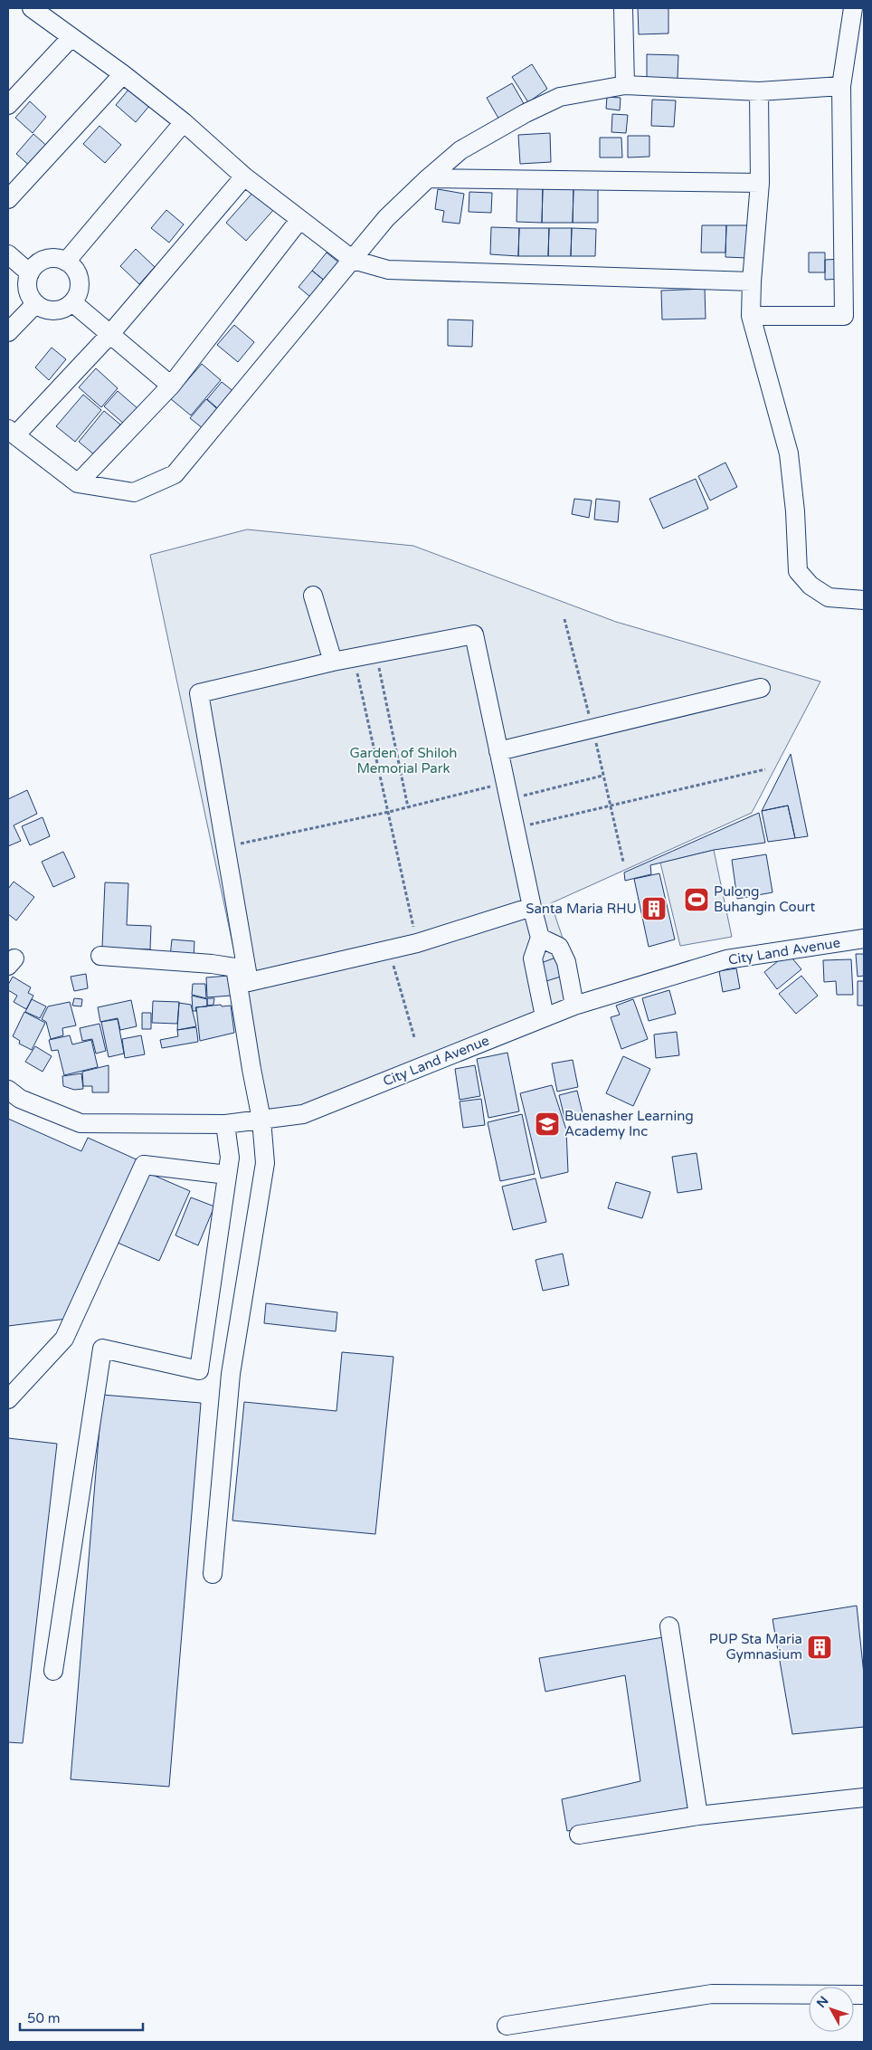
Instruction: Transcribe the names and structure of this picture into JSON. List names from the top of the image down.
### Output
{
  "streets": {
    "street": ["City Land Avenue"]
  },
  "parks": ["Garden of Shiloh Memorial Park"],
  "places": {
    "sports": ["Pulong Buhangin Court"],
    "building": ["Santa Maria RHU", "PUP Sta Maria Gymnasium"],
    "school or university": ["Buenasher Learning Academy Inc"]
  },
  "scale_bar": "50 m",
  "north": "top left"
}
